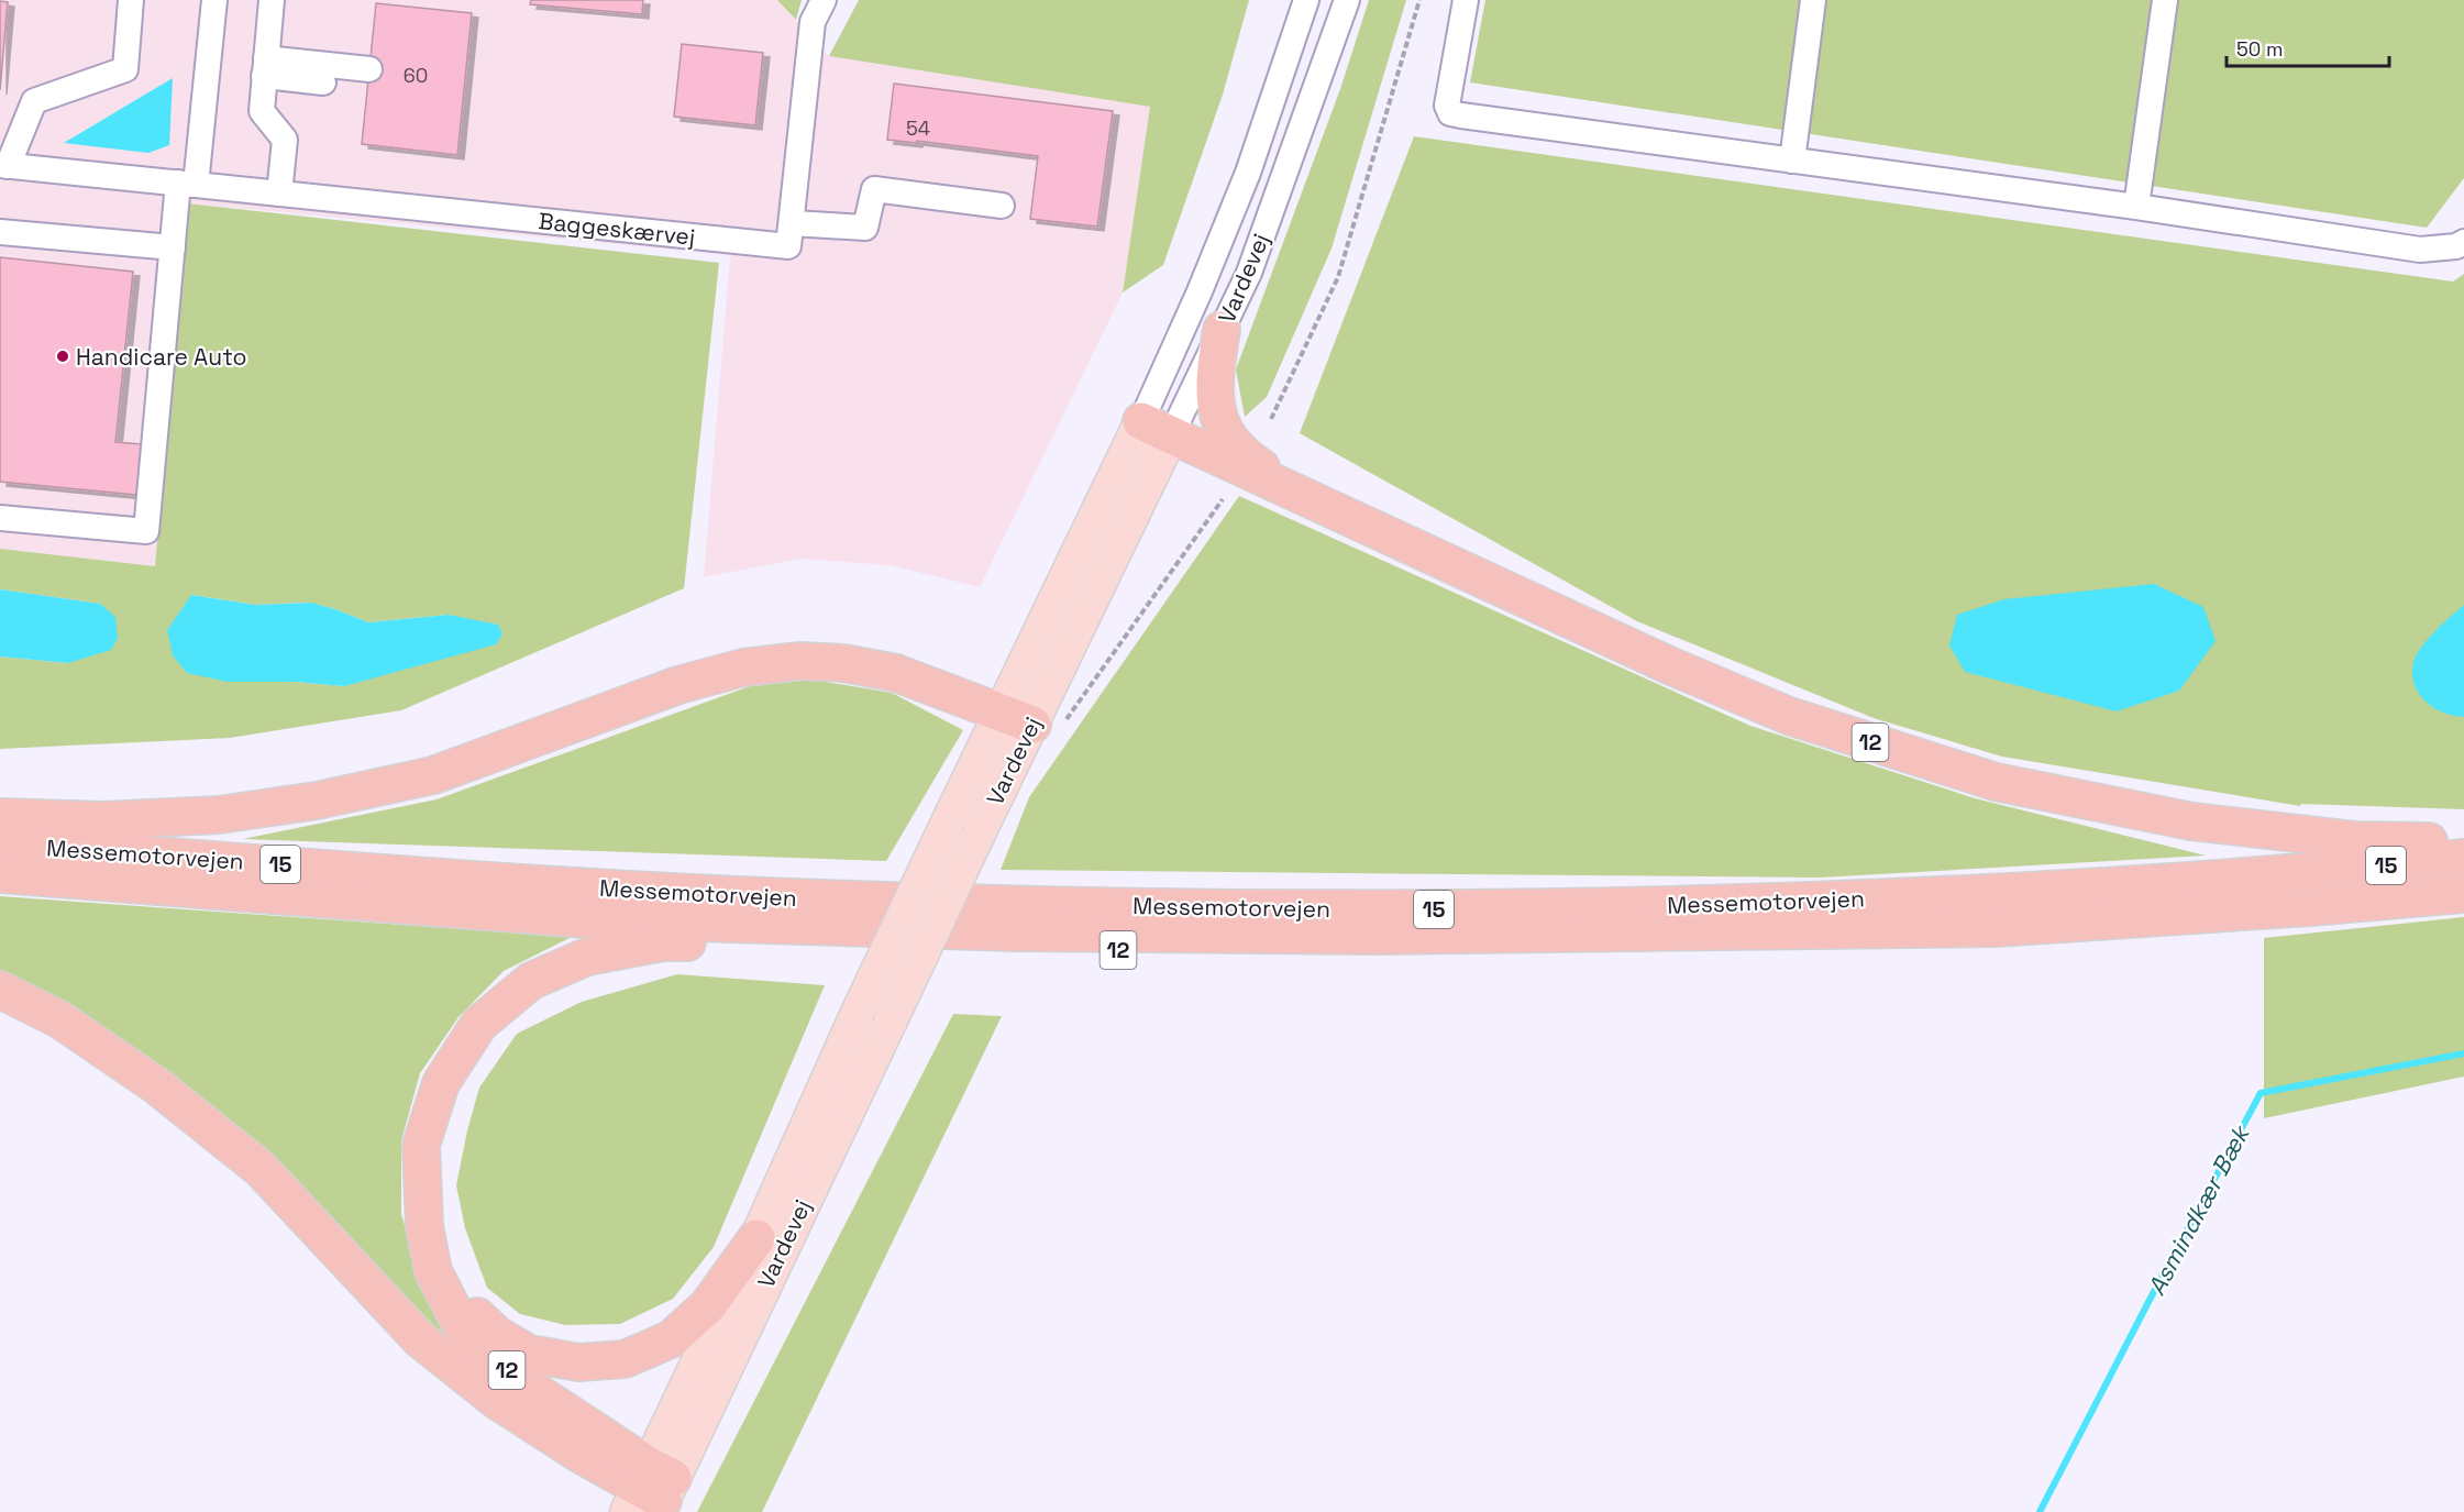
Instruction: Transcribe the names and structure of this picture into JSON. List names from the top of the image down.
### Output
{
  "streets": {
    "highway": ["12", "Messemotorvejen", "15"],
    "main road": ["Vardevej"],
    "street": ["Baggeskærvej"]
  },
  "crossings": [
    ["Vardevej", "12"],
    ["12", "Messemotorvejen"]
  ],
  "water": ["Asmindkær Bæk"],
  "places": ["Handicare Auto"],
  "house_numbers": ["60", "54"],
  "scale_bar": "50 m"
}
